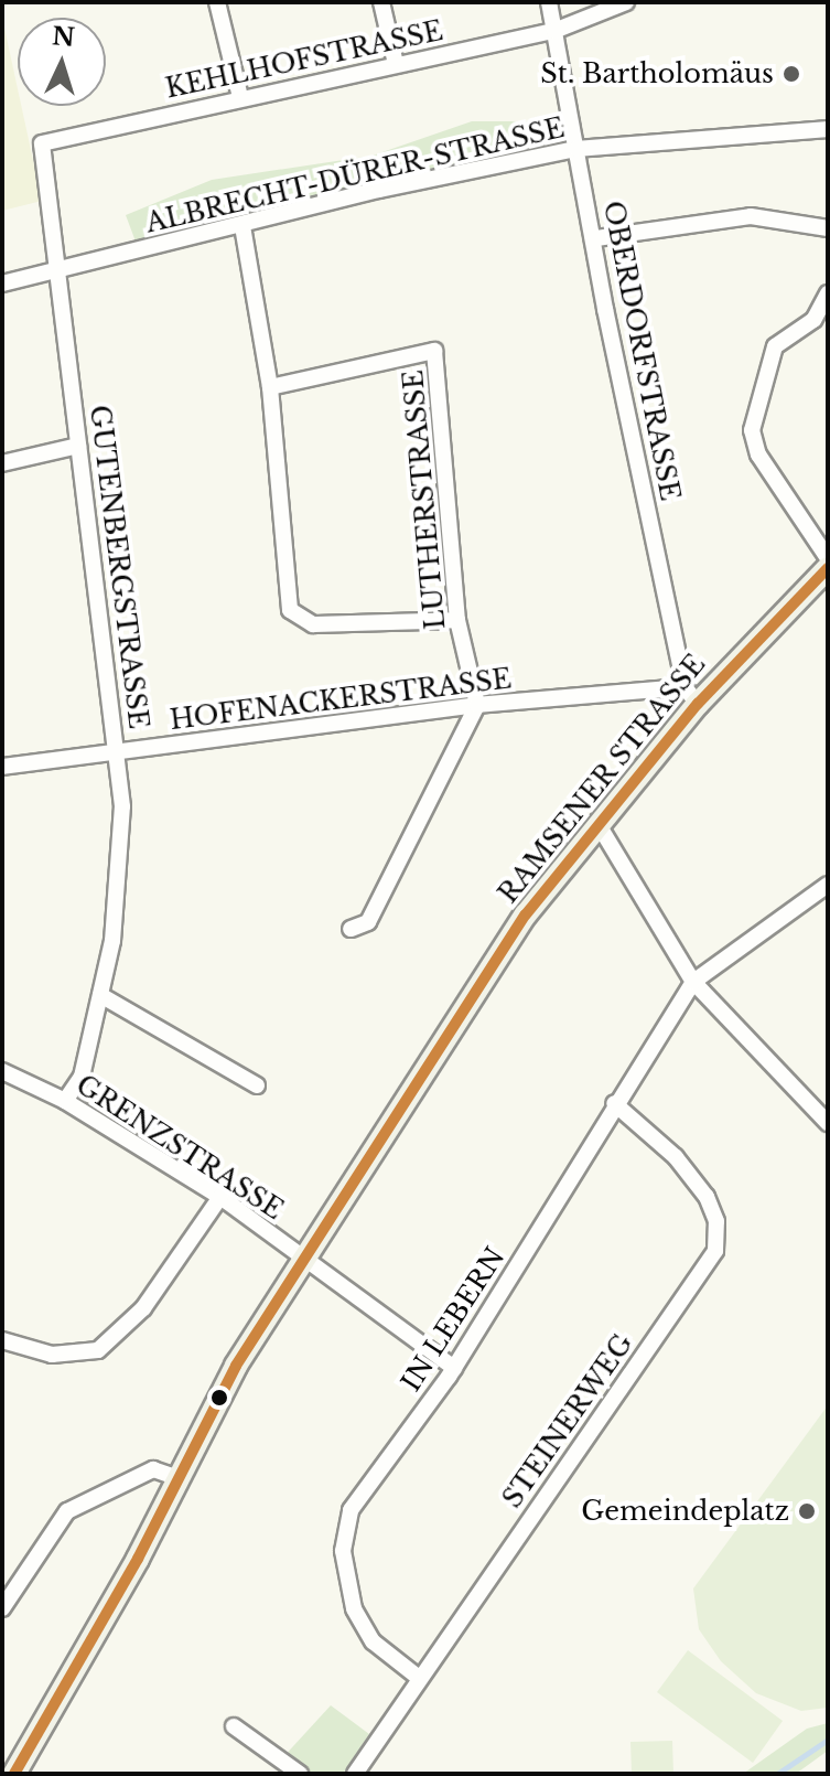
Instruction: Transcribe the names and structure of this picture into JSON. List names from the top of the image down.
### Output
{
  "streets": {
    "main road": ["RAMSENER STRASSE"],
    "street": [
      "KEHLHOFSTRASSE",
      "ALBRECHT-DÜRER-STRASSE",
      "OBERDORFSTRASSE",
      "LUTHERSTRASSE",
      "GUTENBERGSTRASSE",
      "HOFENACKERSTRASSE",
      "GRENZSTRASSE",
      "IN LEBERN",
      "STEINERWEG"
    ]
  },
  "crossings": [
    ["KEHLHOFSTRASSE", "OBERDORFSTRASSE"],
    ["KEHLHOFSTRASSE", "GUTENBERGSTRASSE"],
    ["ALBRECHT-DÜRER-STRASSE", "OBERDORFSTRASSE"],
    ["ALBRECHT-DÜRER-STRASSE", "GUTENBERGSTRASSE"],
    ["OBERDORFSTRASSE", "HOFENACKERSTRASSE"],
    ["OBERDORFSTRASSE", "RAMSENER STRASSE"],
    ["LUTHERSTRASSE", "HOFENACKERSTRASSE"],
    ["GUTENBERGSTRASSE", "HOFENACKERSTRASSE"],
    ["GUTENBERGSTRASSE", "GRENZSTRASSE"],
    ["HOFENACKERSTRASSE", "RAMSENER STRASSE"],
    ["RAMSENER STRASSE", "GRENZSTRASSE"],
    ["GRENZSTRASSE", "IN LEBERN"],
    ["IN LEBERN", "STEINERWEG"]
  ],
  "places": ["St. Bartholomäus", "Gemeindeplatz"],
  "north": "top"
}
